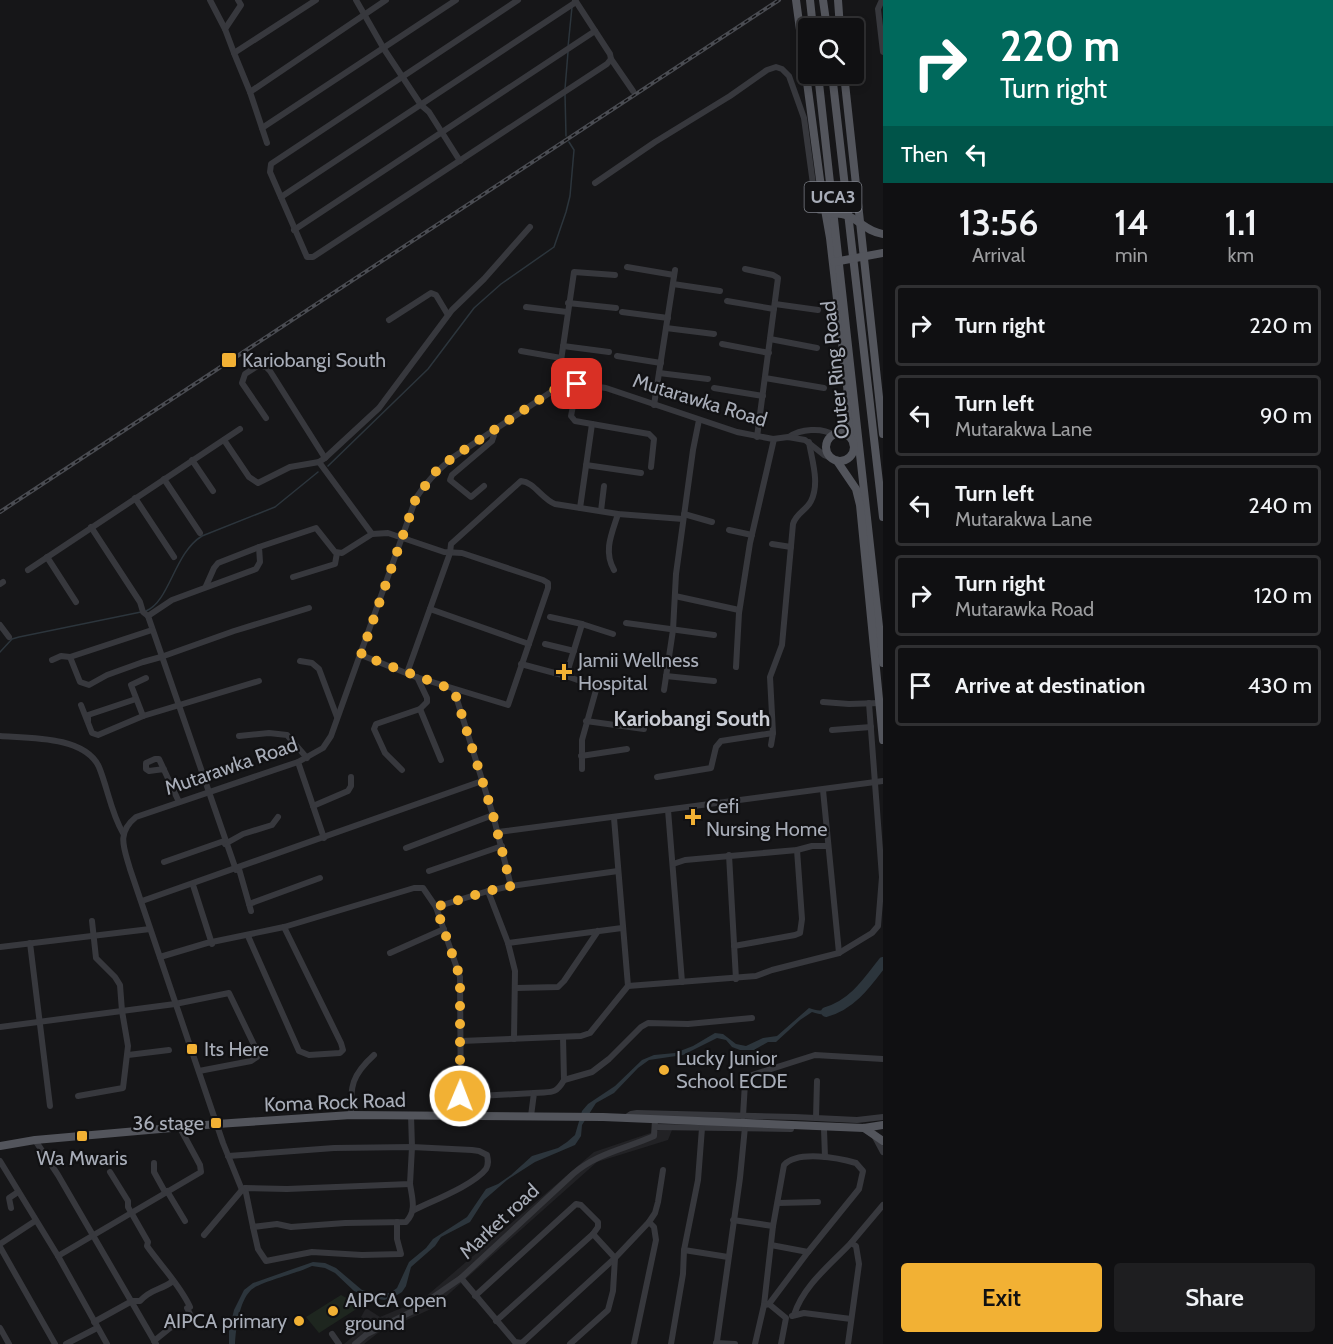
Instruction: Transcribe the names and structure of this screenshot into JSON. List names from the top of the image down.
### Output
{
  "streets": {
    "main road": [
      "UCA3",
      "Outer Ring Road",
      "Mutarawka Road",
      "Koma Rock Road"
    ],
    "street": ["Market road"]
  },
  "crossings": [
    ["UCA3", "Outer Ring Road"],
    ["UCA3", "Mutarawka Road"],
    ["Outer Ring Road", "Mutarawka Road"],
    ["Koma Rock Road", "Market road"]
  ],
  "districts": ["Kariobangi South"],
  "places": {
    "transit": [
      "Kariobangi South",
      "Its Here",
      "36 stage",
      "Wa Mwaris"
    ],
    "health": ["Jamii Wellness Hospital", "Cefi Nursing Home"],
    "other": ["Lucky Junior School ECDE", "AIPCA open ground", "AIPCA primary"]
  },
  "page": {
    "turn": ["220 m", "Turn right"],
    "then": "Then",
    "eta": [
      "13:56",
      "Arrival",
      "14",
      "min",
      "1.1",
      "km"
    ],
    "list": [
      {
        "name": "Turn right",
        "value": "220 m"
      },
      {
        "name": "Turn left",
        "note": "Mutarakwa Lane",
        "value": "90 m"
      },
      {
        "name": "Turn left",
        "note": "Mutarakwa Lane",
        "value": "240 m"
      },
      {
        "name": "Turn right",
        "note": "Mutarawka Road",
        "value": "120 m"
      },
      {
        "name": "Arrive at destination",
        "value": "430 m"
      }
    ],
    "buttons": ["Exit", "Share"]
  }
}
